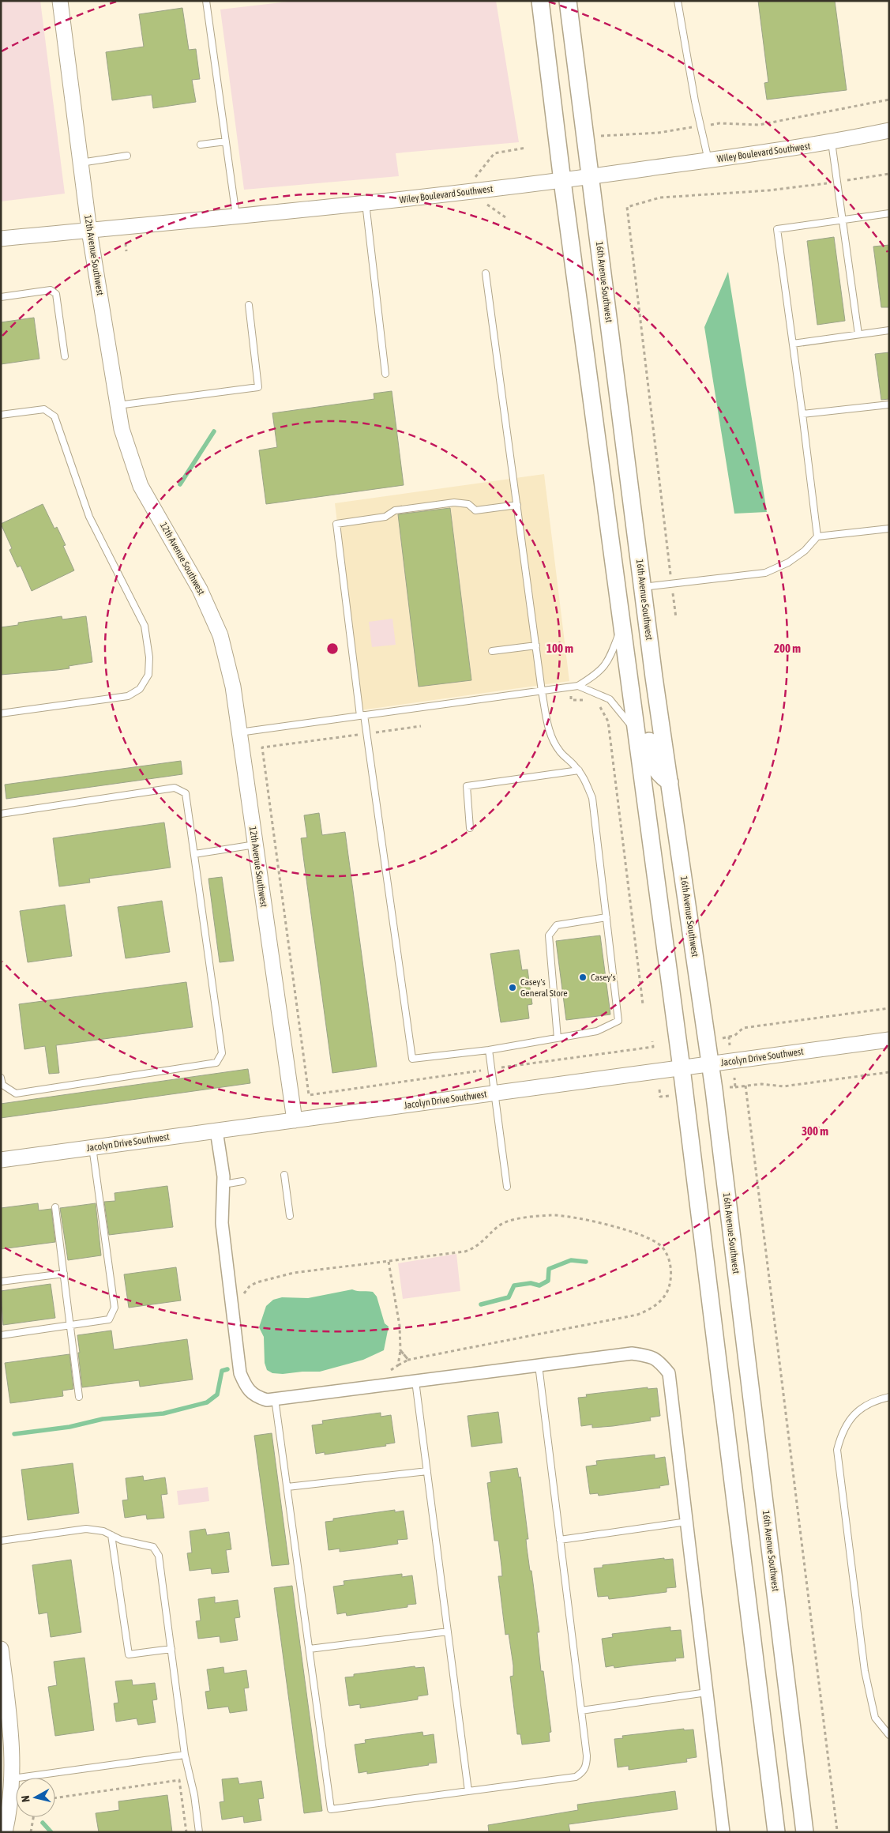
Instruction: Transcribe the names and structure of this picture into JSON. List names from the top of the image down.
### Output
{
  "streets": {
    "main road": ["16th Avenue Southwest"],
    "street": ["Wiley Boulevard Southwest", "12th Avenue Southwest", "Jacolyn Drive Southwest"]
  },
  "crossings": [
    ["Wiley Boulevard Southwest", "12th Avenue Southwest"],
    ["Wiley Boulevard Southwest", "16th Avenue Southwest"],
    ["12th Avenue Southwest", "Jacolyn Drive Southwest"],
    ["16th Avenue Southwest", "Jacolyn Drive Southwest"]
  ],
  "places": ["Casey's", "Casey's General Store"],
  "north": "left",
  "rings": ["100 m", "200 m", "300 m"]
}
